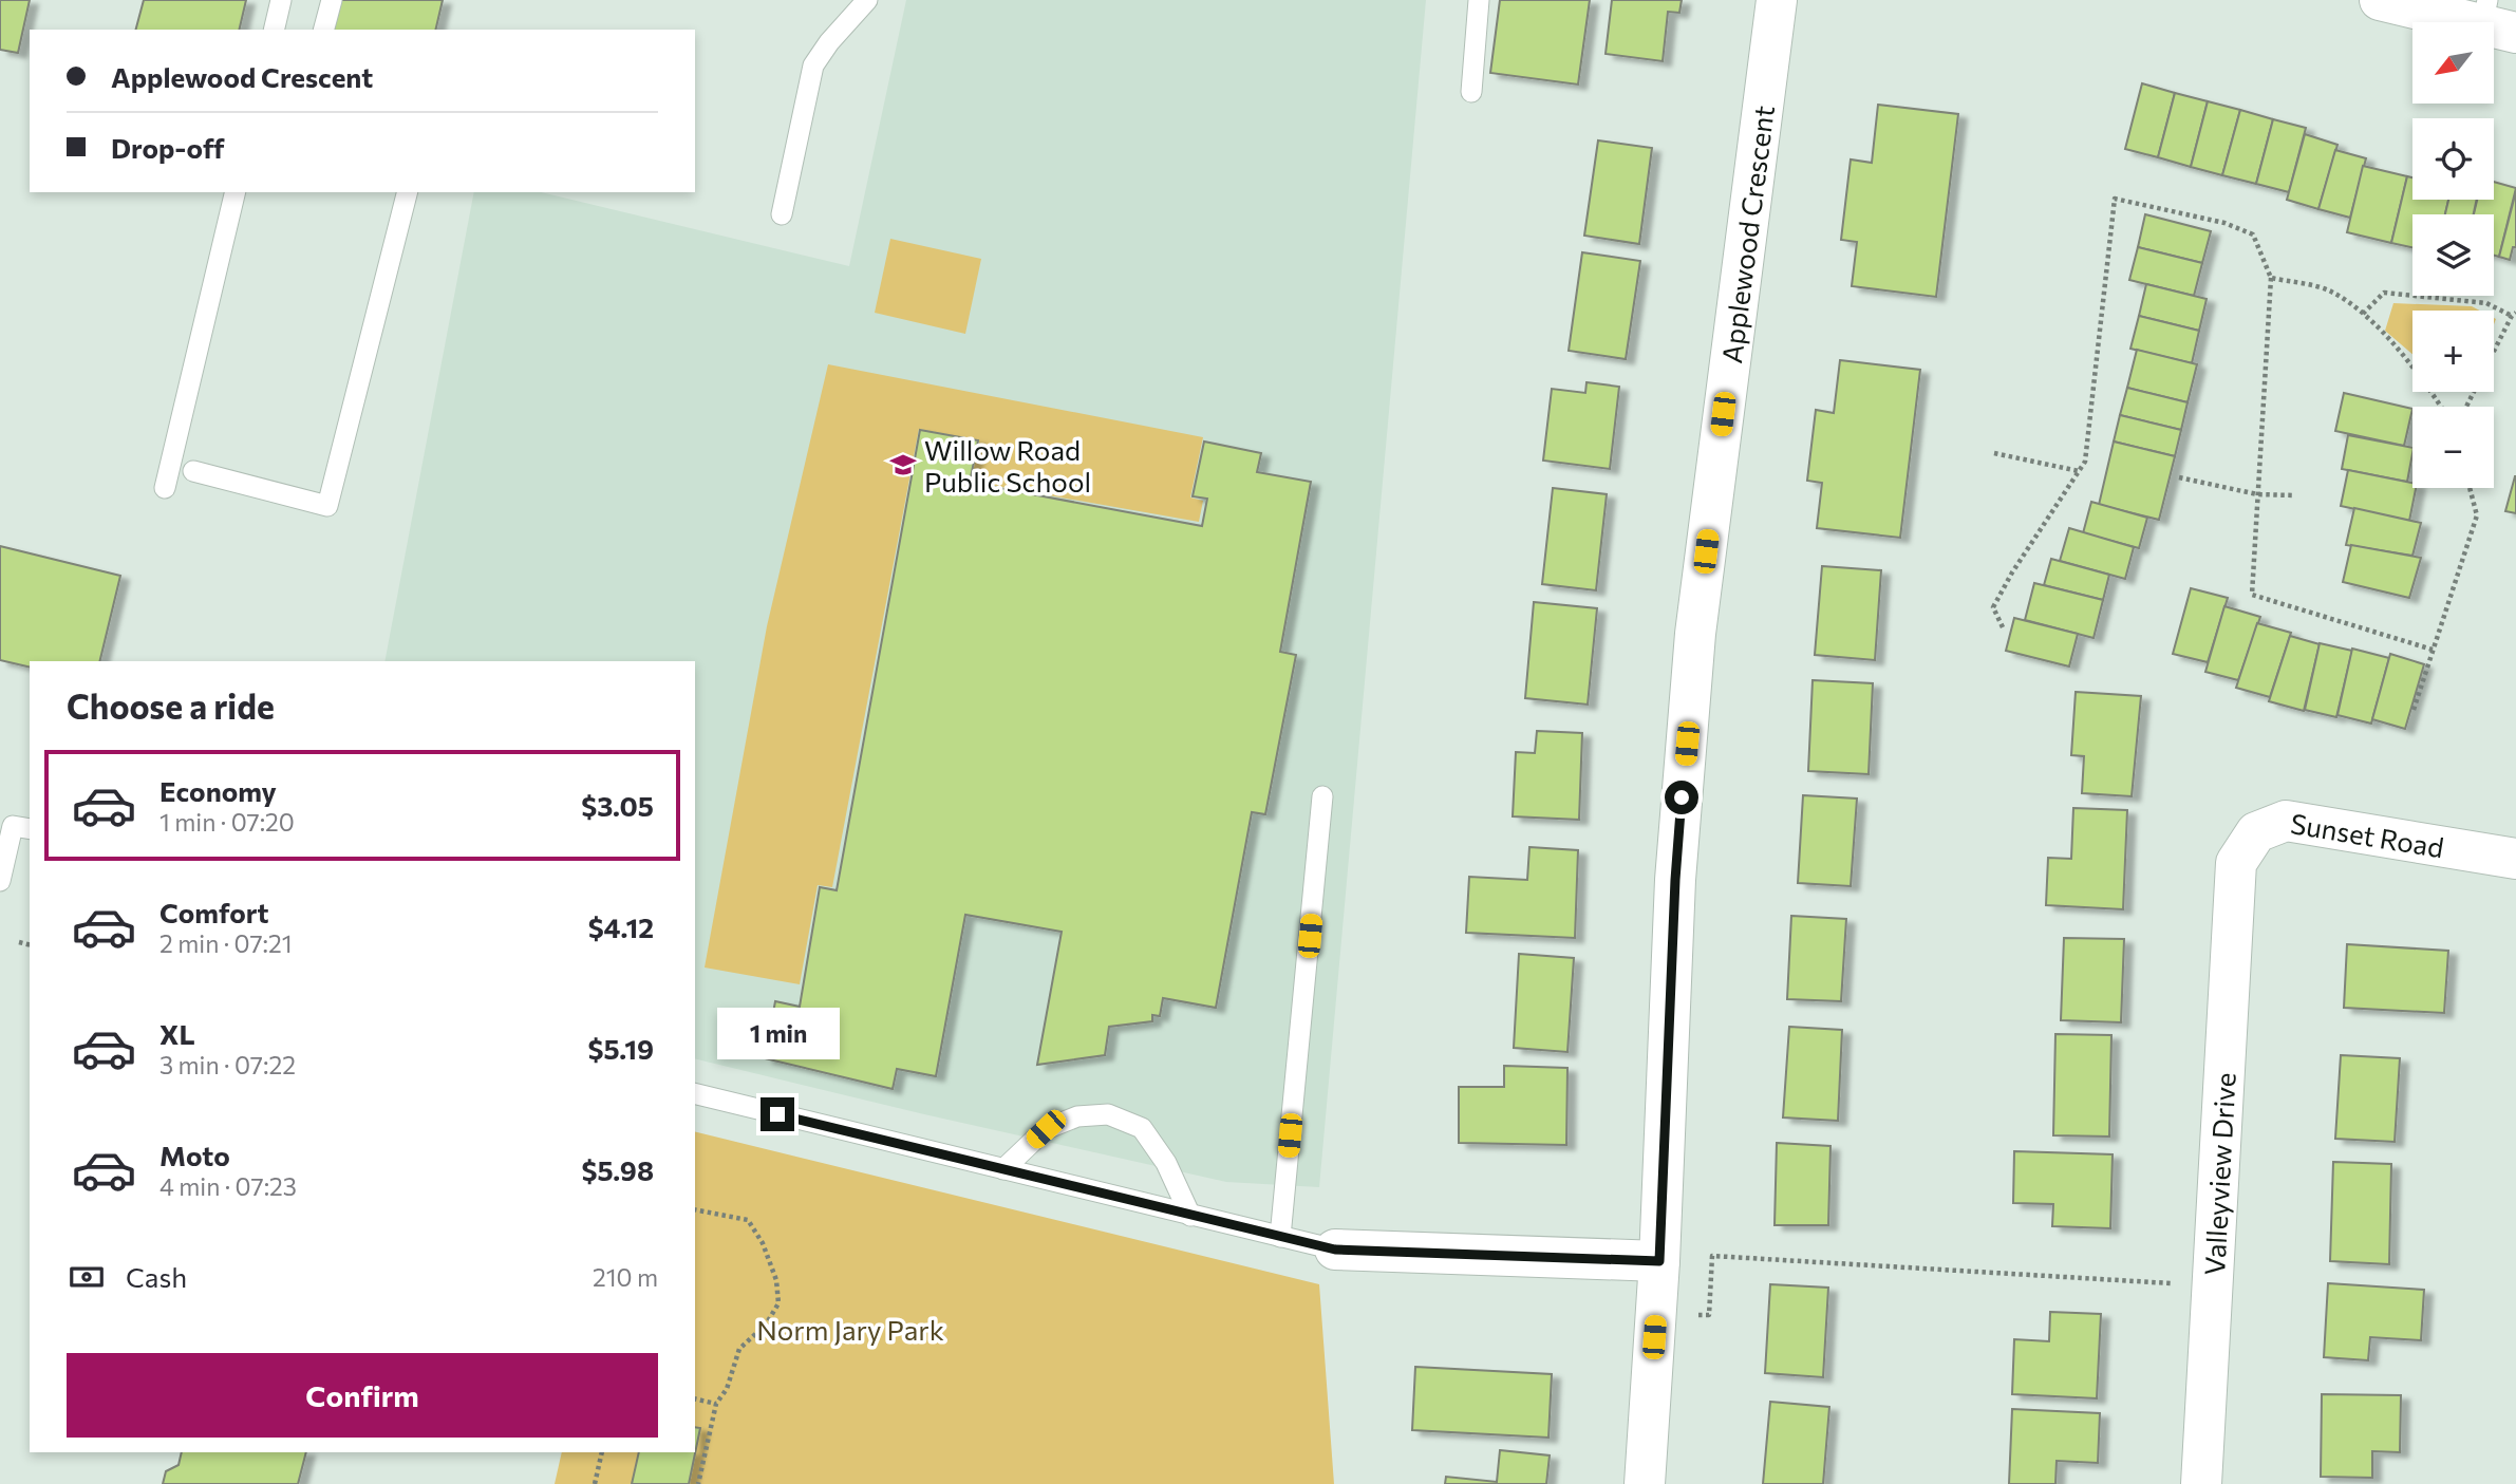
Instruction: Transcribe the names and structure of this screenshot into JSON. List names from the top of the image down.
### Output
{
  "streets": {
    "street": ["Applewood Crescent", "Sunset Road", "Valleyview Drive"]
  },
  "crossings": [
    ["Sunset Road", "Valleyview Drive"]
  ],
  "parks": ["Norm Jary Park"],
  "places": {
    "school or university": ["Willow Road Public School"]
  },
  "north": "bottom left",
  "page": {
    "map_buttons": ["+", "−"],
    "banner": ["Applewood Crescent", "Drop-off"],
    "heading": "Choose a ride",
    "list": [
      {
        "name": "Economy",
        "note": "1 min · 07:20",
        "value": "$3.05"
      },
      {
        "name": "Comfort",
        "note": "2 min · 07:21",
        "value": "$4.12"
      },
      {
        "name": "XL",
        "note": "3 min · 07:22",
        "value": "$5.19"
      },
      {
        "name": "Moto",
        "note": "4 min · 07:23",
        "value": "$5.98"
      }
    ],
    "bubble": "1 min",
    "pay": ["Cash", "210 m"],
    "buttons": "Confirm"
  }
}
